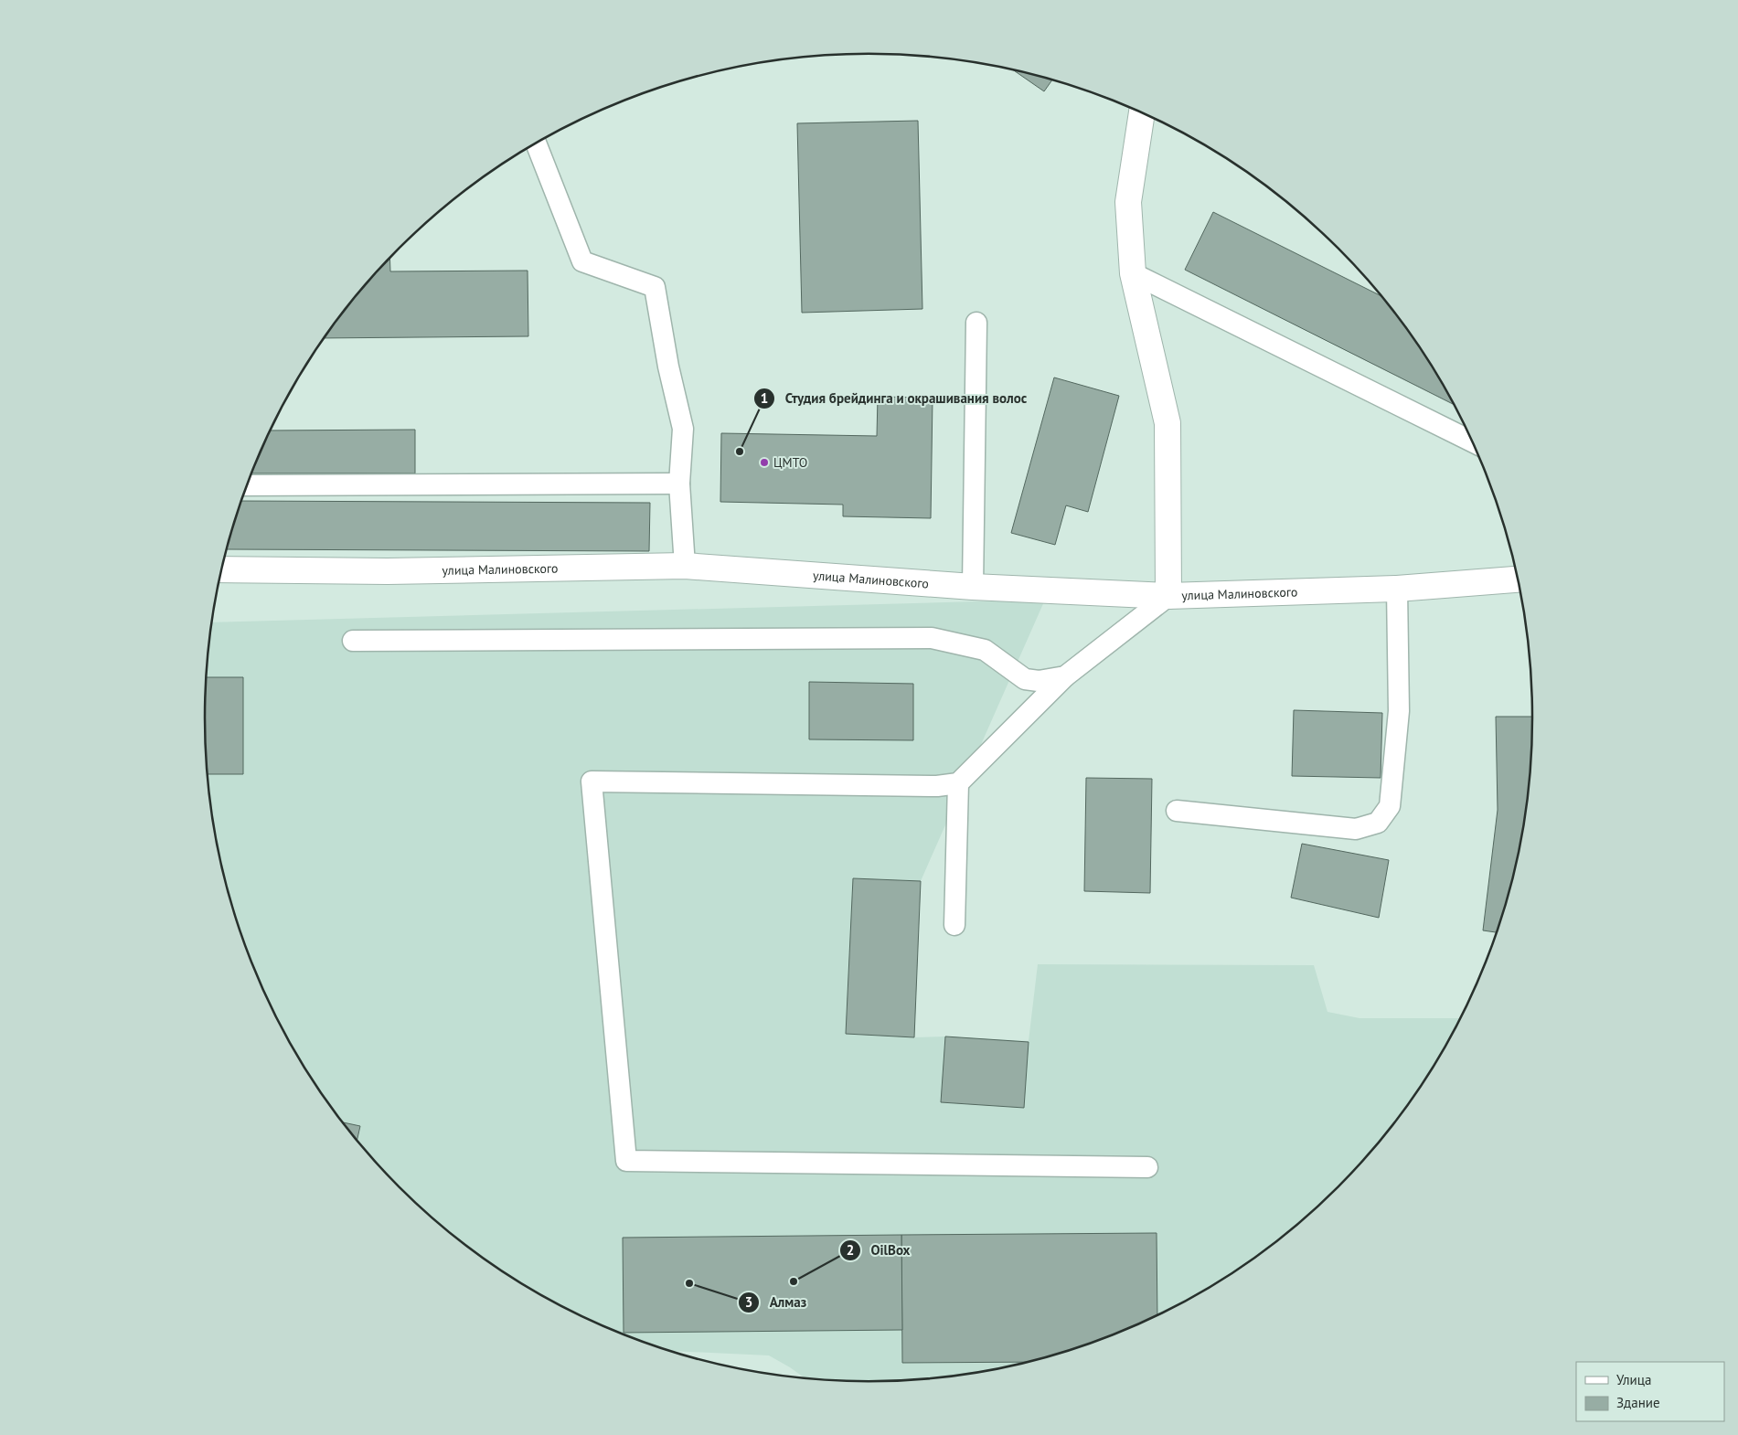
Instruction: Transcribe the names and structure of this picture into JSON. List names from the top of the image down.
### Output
{
  "streets": {
    "street": ["улица Малиновского"]
  },
  "places": [
    "Студия брейдинга и окрашивания волос",
    "ЦМТО",
    "OilBox",
    "Алмаз"
  ],
  "legend": ["Улица", "Здание"]
}
